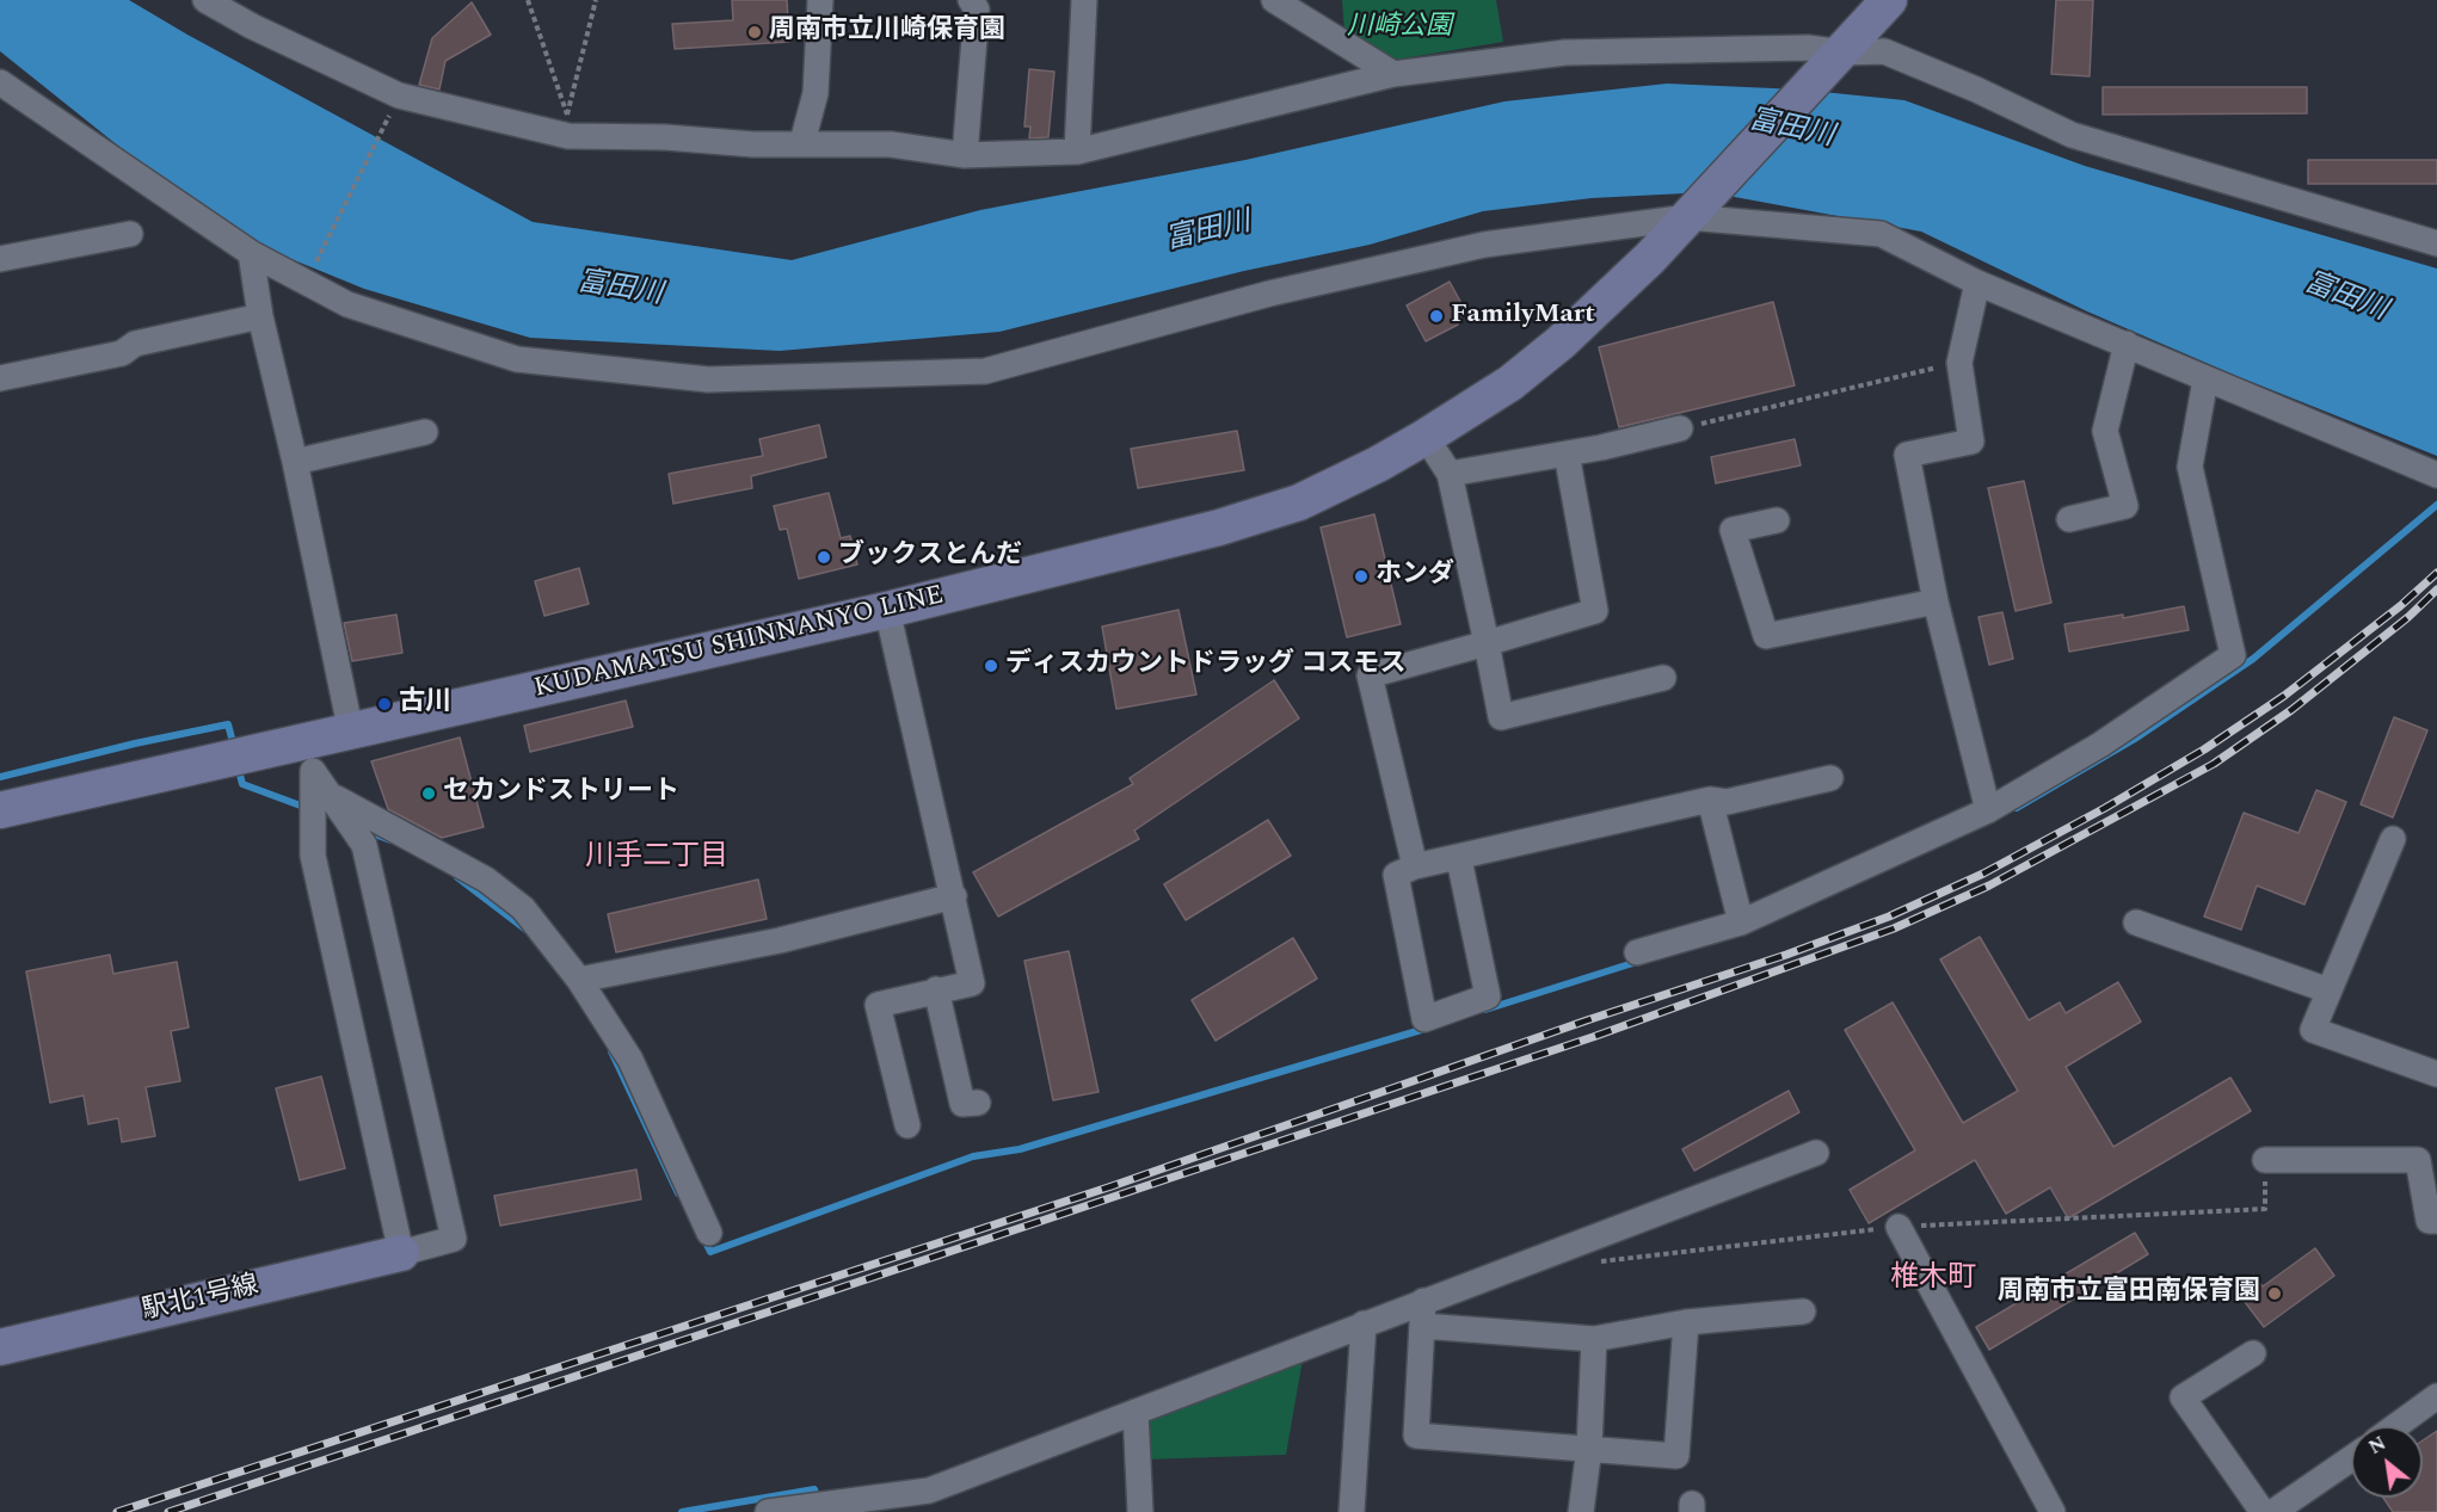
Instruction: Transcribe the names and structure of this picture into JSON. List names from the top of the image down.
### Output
{
  "streets": {
    "main road": ["KUDAMATSU SHINNANYO LINE", "駅北1号線"]
  },
  "districts": ["川手二丁目", "椎木町"],
  "water": ["富田川"],
  "parks": ["川崎公園"],
  "places": [
    "周南市立川崎保育園",
    "FamilyMart",
    "ブックスとんだ",
    "ホンダ",
    "ディスカウントドラッグ コスモス",
    "古川",
    "セカンドストリート",
    "周南市立富田南保育園"
  ],
  "north": "top left"
}
